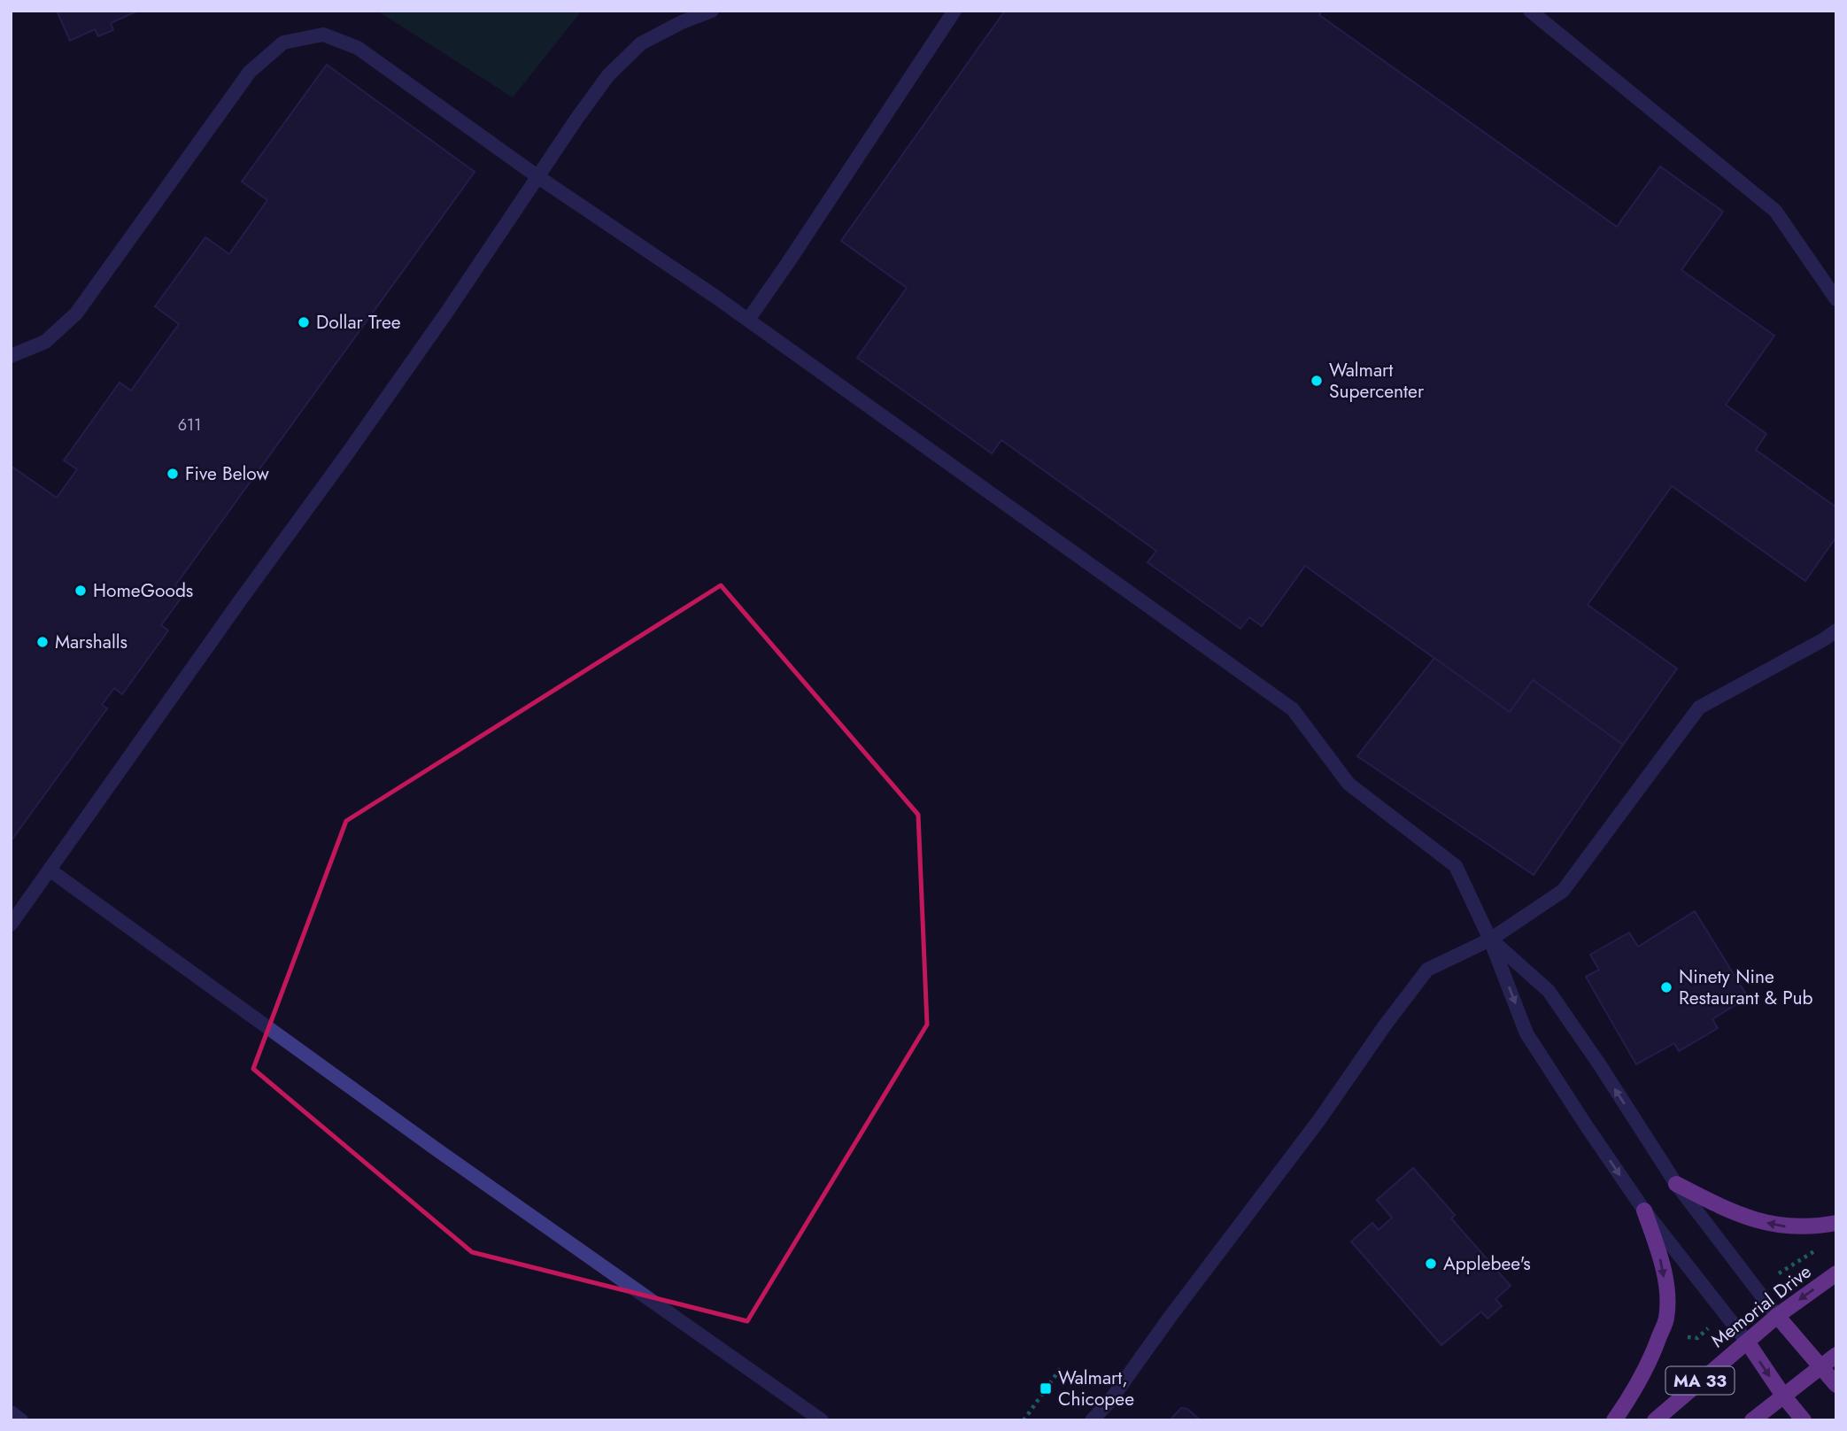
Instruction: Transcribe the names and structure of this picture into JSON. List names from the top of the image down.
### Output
{
  "streets": {
    "main road": ["Memorial Drive", "MA 33"]
  },
  "places": {
    "other": [
      "Dollar Tree",
      "Walmart Supercenter",
      "Five Below",
      "HomeGoods",
      "Marshalls",
      "Ninety Nine Restaurant & Pub",
      "Applebee's"
    ],
    "transit": ["Walmart, Chicopee"]
  },
  "house_numbers": ["611"]
}
